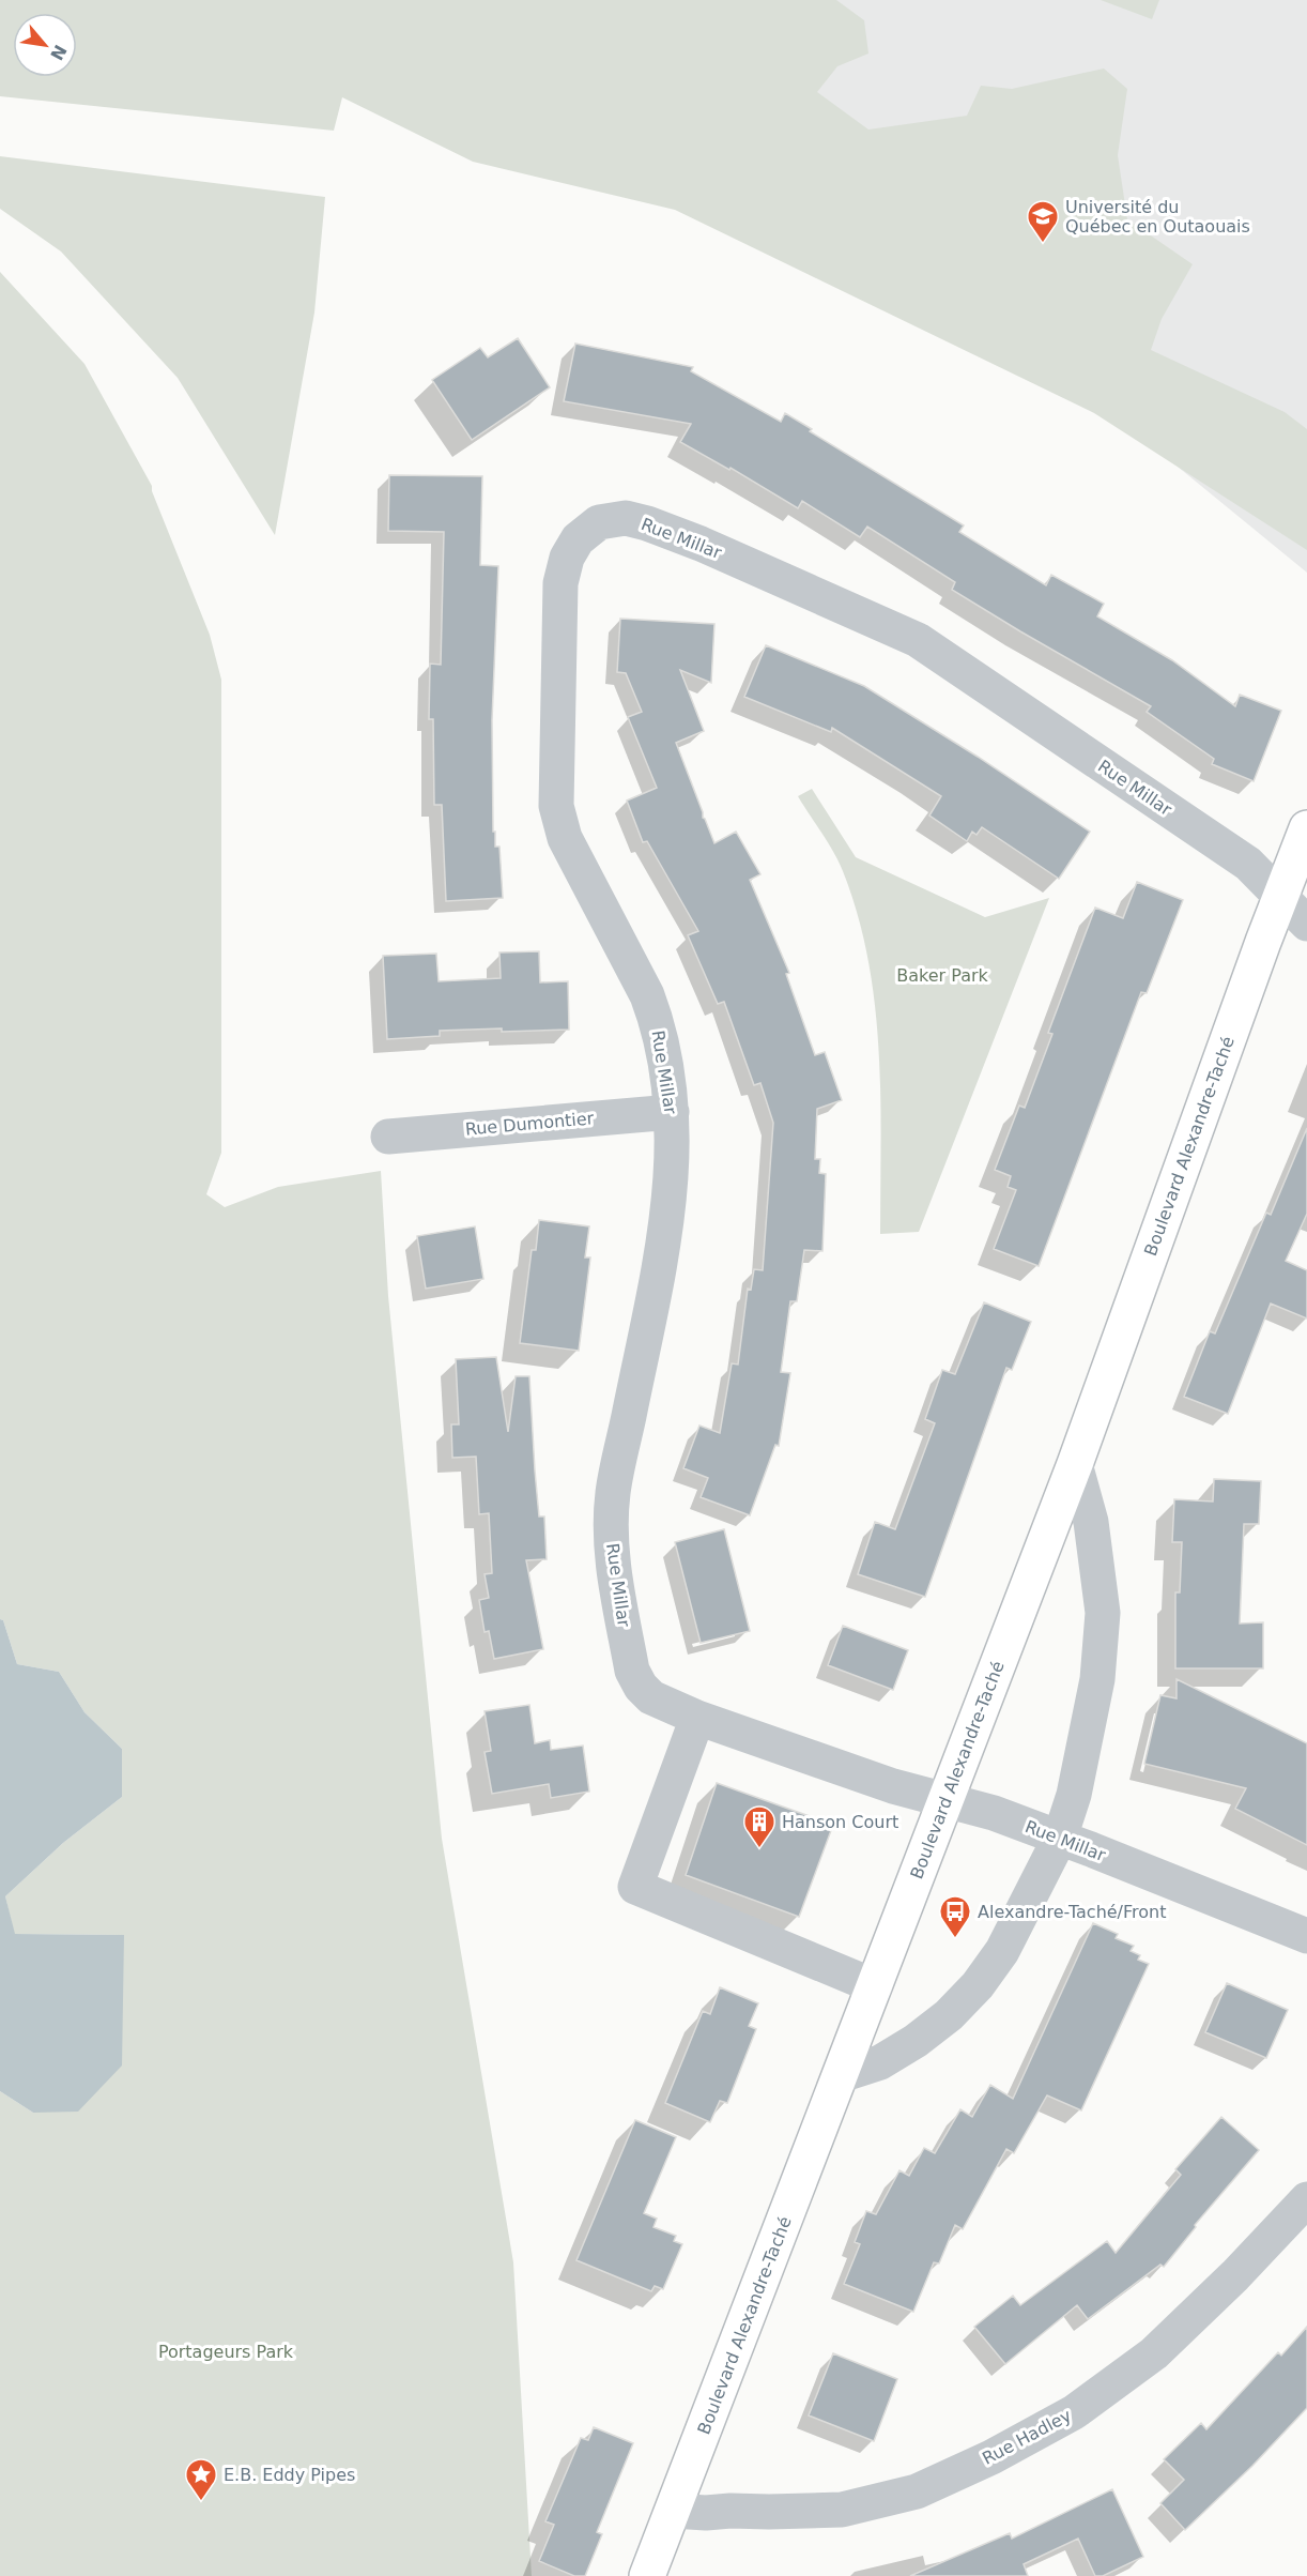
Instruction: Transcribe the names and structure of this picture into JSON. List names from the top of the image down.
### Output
{
  "streets": {
    "main road": ["Boulevard Alexandre-Taché"],
    "street": ["Rue Millar", "Rue Dumontier", "Rue Hadley"]
  },
  "crossings": [
    ["Rue Millar", "Rue Dumontier"],
    ["Rue Millar", "Boulevard Alexandre-Taché"],
    ["Boulevard Alexandre-Taché", "Rue Hadley"]
  ],
  "parks": ["Baker Park", "Portageurs Park"],
  "places": {
    "school or university": ["Université du Québec en Outaouais"],
    "building": ["Hanson Court"],
    "bus stop": ["Alexandre-Taché/Front"],
    "place": ["E.B. Eddy Pipes"]
  },
  "north": "bottom right"
}
